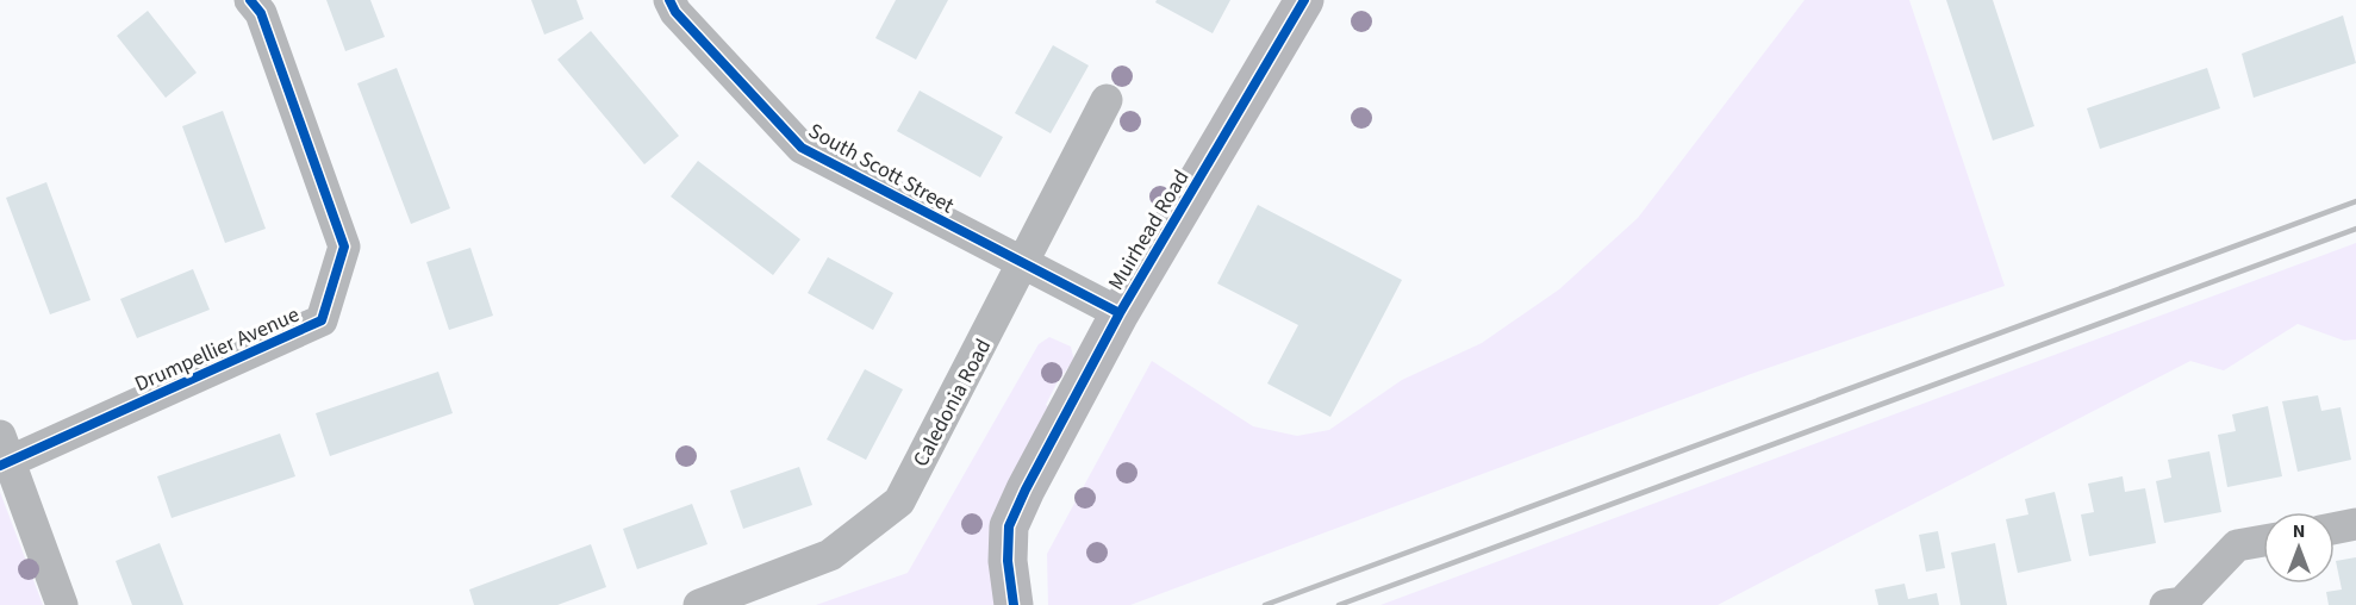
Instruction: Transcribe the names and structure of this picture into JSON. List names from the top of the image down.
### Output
{
  "streets": {
    "street": [
      "South Scott Street",
      "Muirhead Road",
      "Drumpellier Avenue",
      "Caledonia Road"
    ]
  },
  "crossings": [
    ["South Scott Street", "Muirhead Road"],
    ["South Scott Street", "Caledonia Road"]
  ],
  "north": "top"
}
